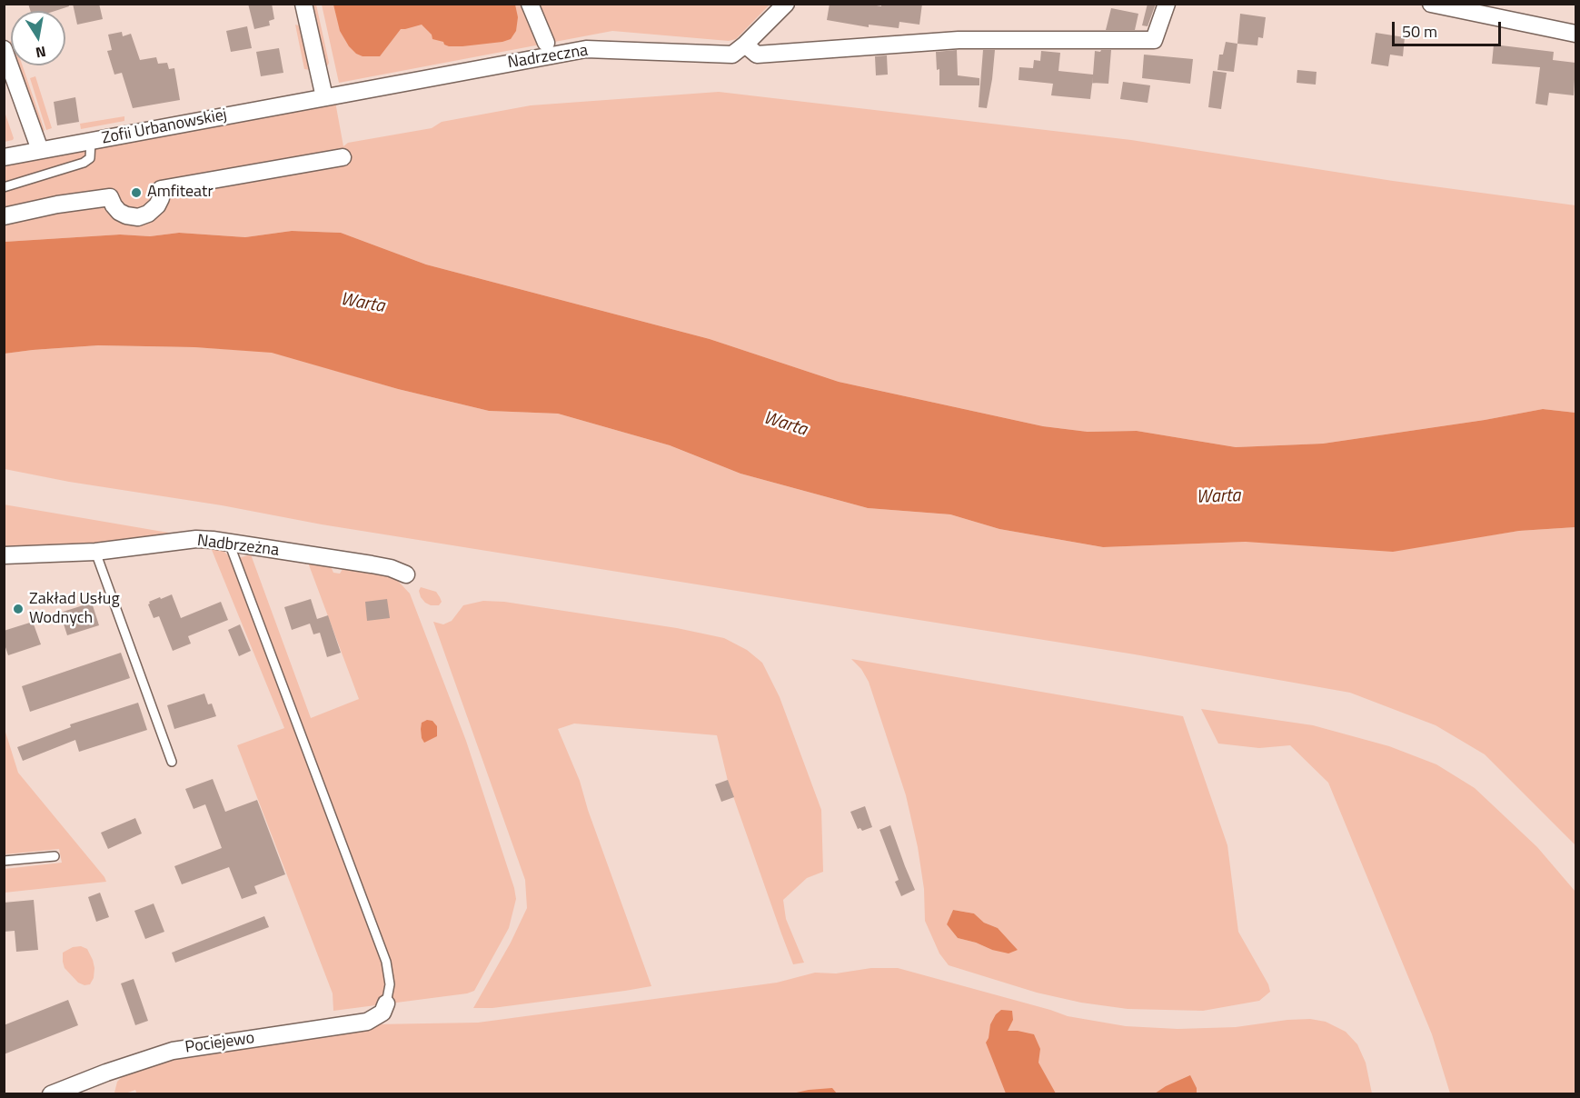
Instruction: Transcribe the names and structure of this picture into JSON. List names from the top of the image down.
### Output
{
  "streets": {
    "street": [
      "Nadrzeczna",
      "Zofii Urbanowskiej",
      "Nadbrzeżna",
      "Pociejewo"
    ]
  },
  "crossings": [
    ["Nadrzeczna", "Zofii Urbanowskiej"]
  ],
  "water": ["Warta"],
  "places": ["Amfiteatr", "Zakład Usług Wodnych"],
  "scale_bar": "50 m",
  "north": "bottom"
}
